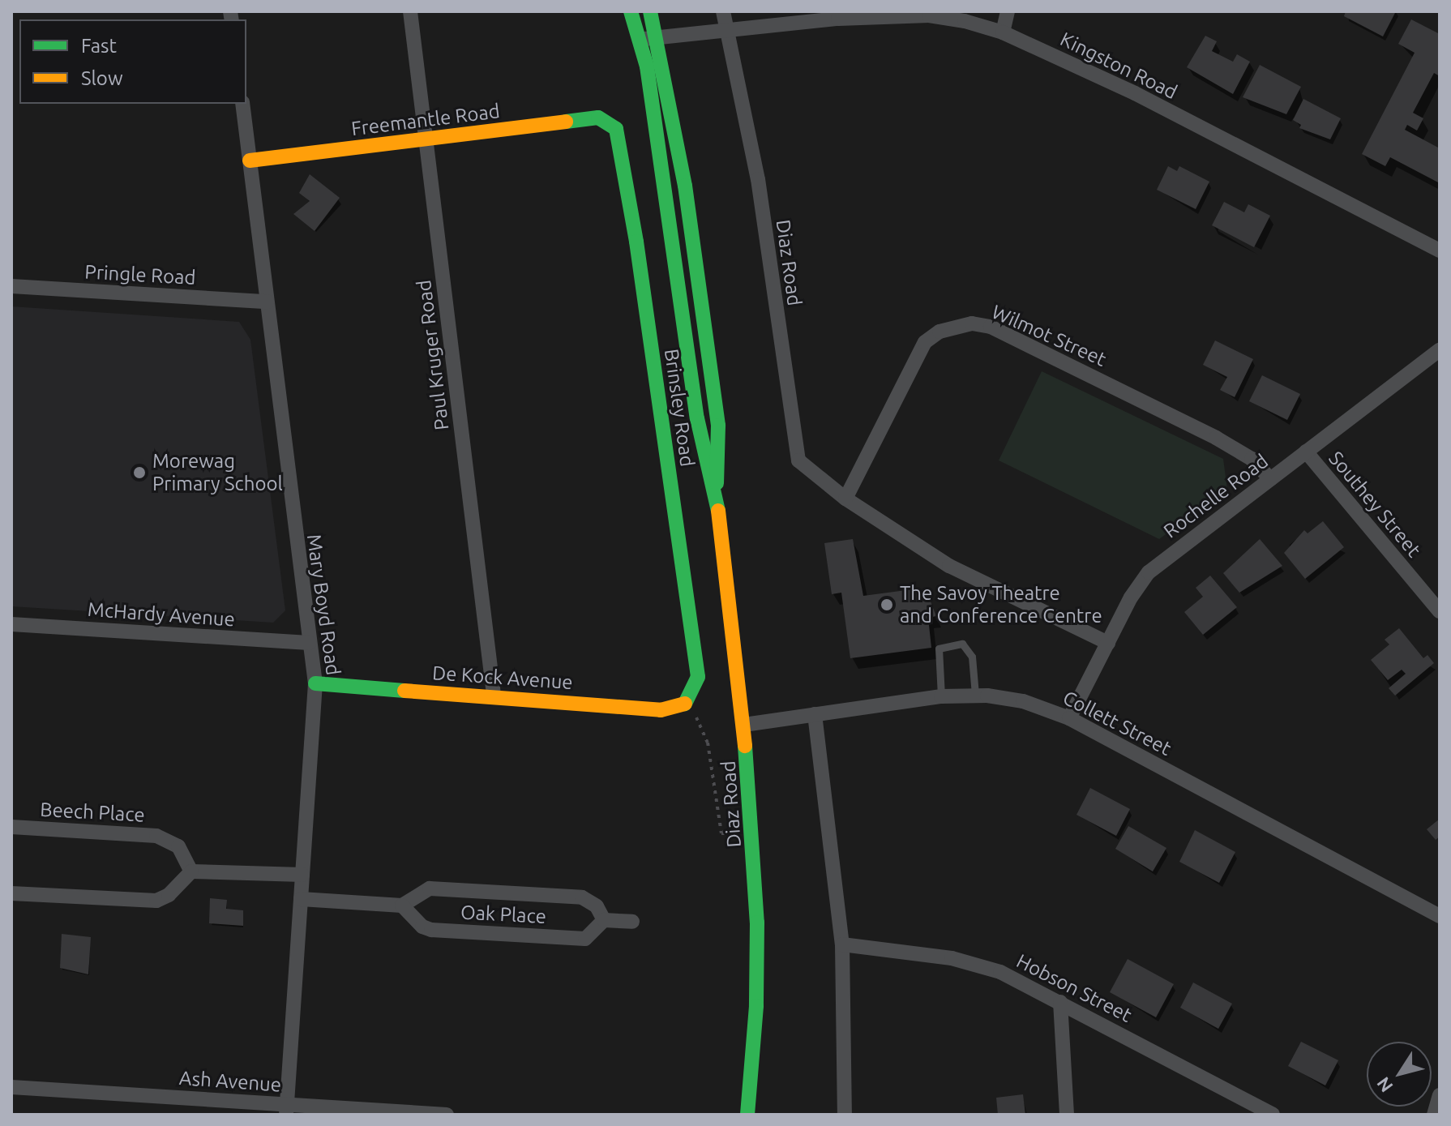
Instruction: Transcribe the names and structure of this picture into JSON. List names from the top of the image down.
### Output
{
  "streets": {
    "street": [
      "Kingston Road",
      "Freemantle Road",
      "Diaz Road",
      "Pringle Road",
      "Wilmot Street",
      "Paul Kruger Road",
      "Brinsley Road",
      "Rochelle Road",
      "Southey Street",
      "Mary Boyd Road",
      "McHardy Avenue",
      "De Kock Avenue",
      "Collett Street",
      "Beech Place",
      "Oak Place",
      "Hobson Street",
      "Ash Avenue"
    ]
  },
  "crossings": [
    ["Kingston Road", "Diaz Road"],
    ["Freemantle Road", "Paul Kruger Road"],
    ["Freemantle Road", "Brinsley Road"],
    ["Freemantle Road", "Mary Boyd Road"],
    ["Diaz Road", "Wilmot Street"],
    ["Diaz Road", "Collett Street"],
    ["Pringle Road", "Mary Boyd Road"],
    ["Wilmot Street", "Rochelle Road"],
    ["Paul Kruger Road", "De Kock Avenue"],
    ["Brinsley Road", "De Kock Avenue"],
    ["Rochelle Road", "Southey Street"],
    ["Rochelle Road", "Collett Street"],
    ["Mary Boyd Road", "McHardy Avenue"],
    ["Mary Boyd Road", "De Kock Avenue"],
    ["Mary Boyd Road", "Ash Avenue"]
  ],
  "places": ["Morewag Primary School", "The Savoy Theatre and Conference Centre"],
  "legend": ["Fast", "Slow"],
  "north": "bottom left"
}
